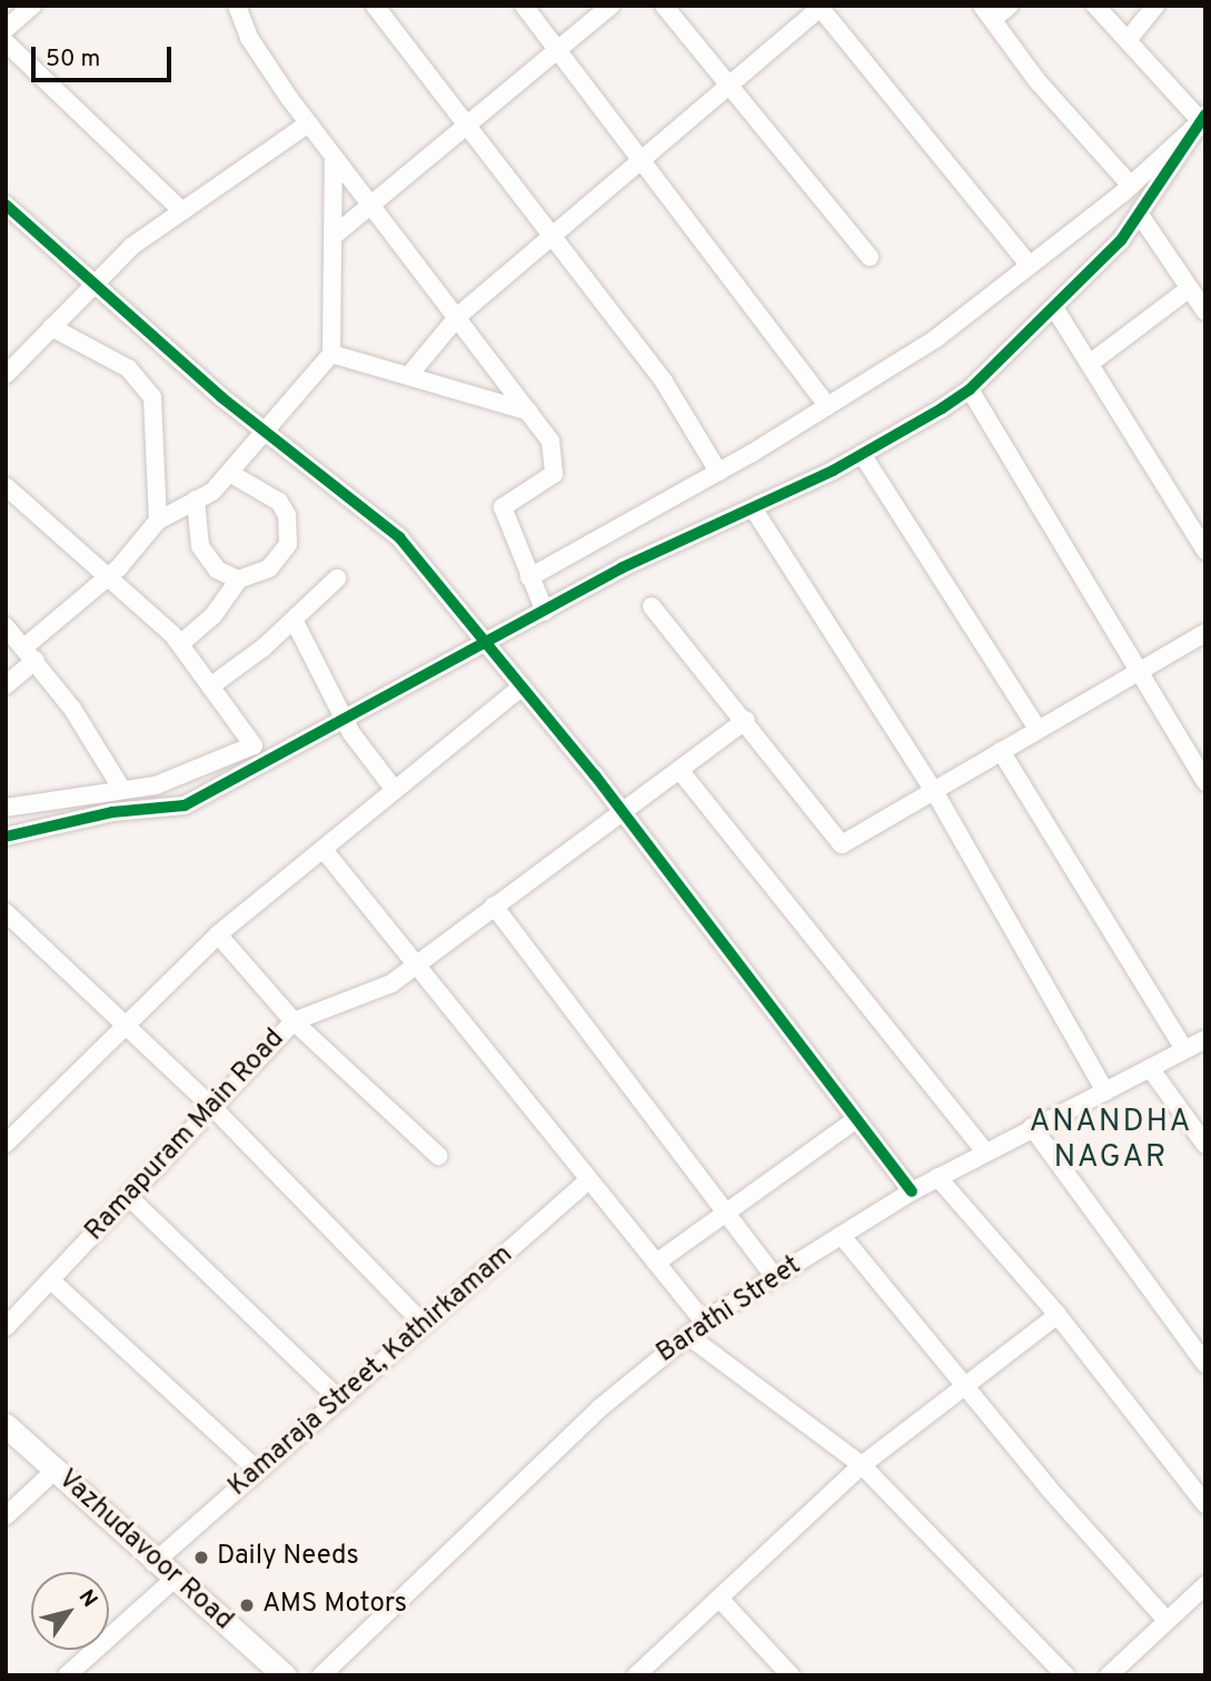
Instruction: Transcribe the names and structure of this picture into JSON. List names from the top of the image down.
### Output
{
  "streets": {
    "main road": ["Vazhudavoor Road"],
    "street": ["Ramapuram Main Road", "Barathi Street", "Kamaraja Street, Kathirkamam"]
  },
  "crossings": [
    ["Kamaraja Street, Kathirkamam", "Vazhudavoor Road"]
  ],
  "districts": ["ANANDHA NAGAR"],
  "places": ["Daily Needs", "AMS Motors"],
  "scale_bar": "50 m",
  "north": "top right"
}
